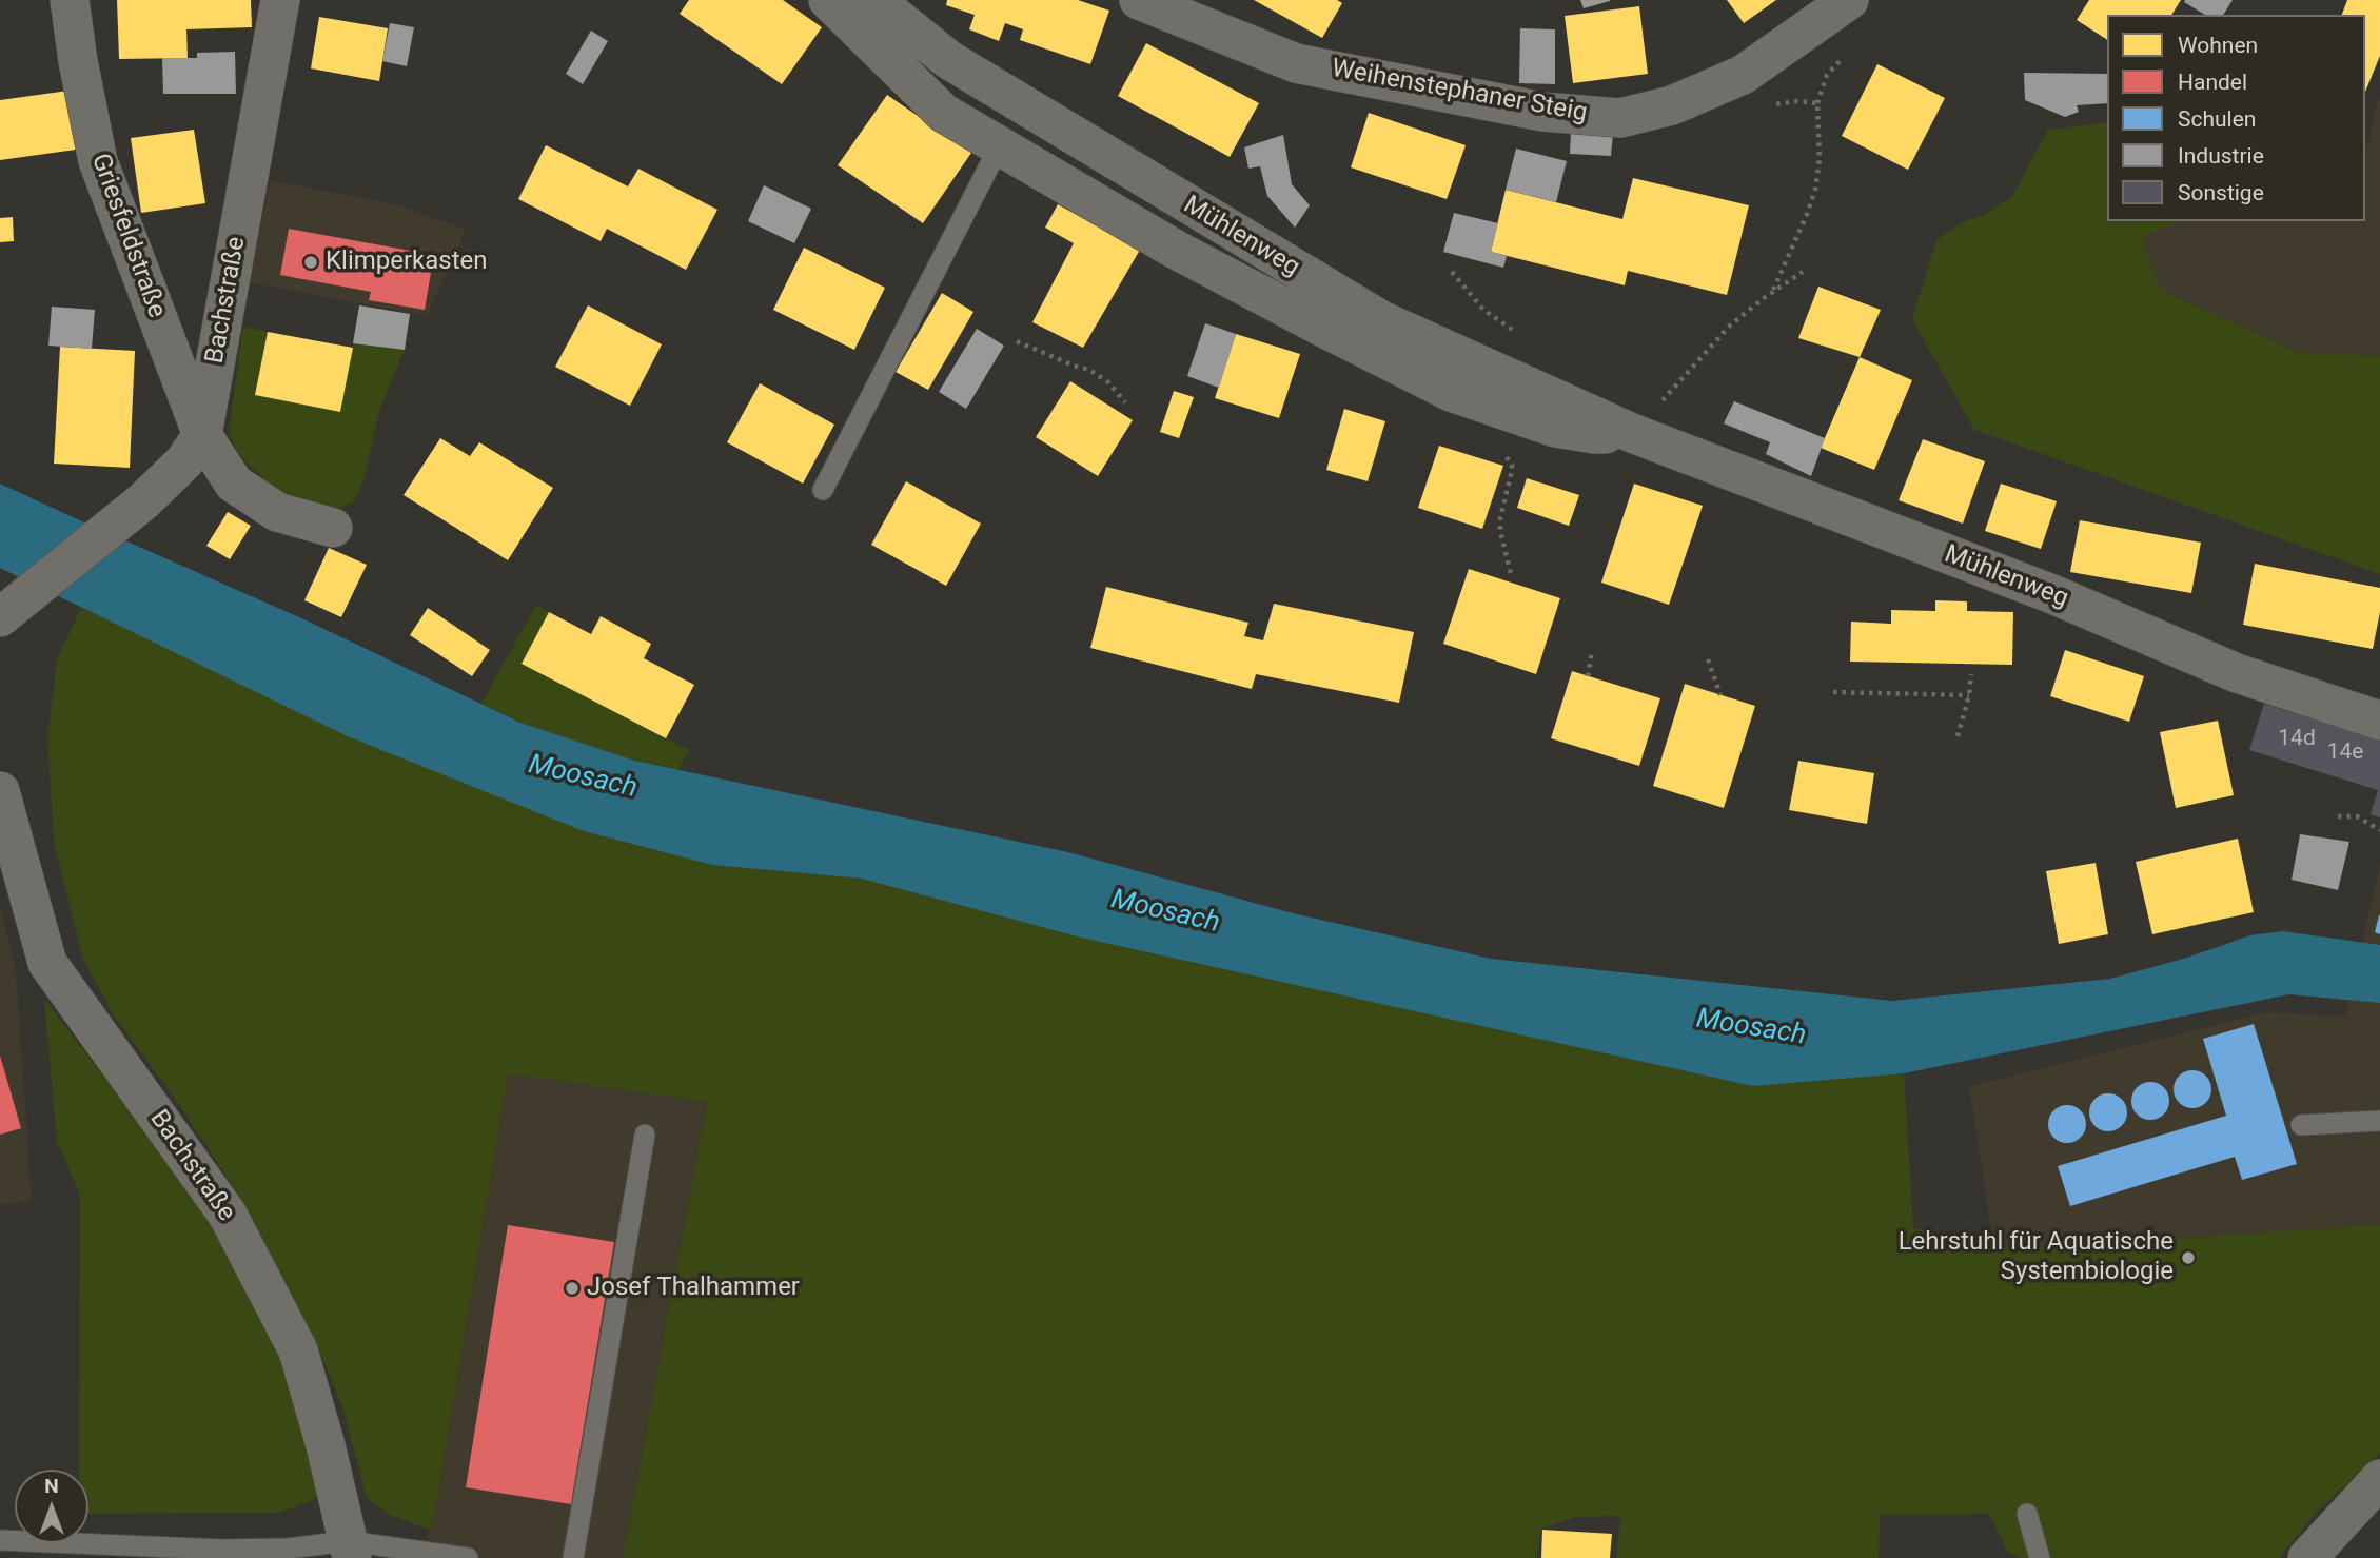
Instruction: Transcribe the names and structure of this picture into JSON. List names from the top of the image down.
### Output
{
  "streets": {
    "street": [
      "Weihenstephaner Steig",
      "Griesfeldstraße",
      "Mühlenweg",
      "Bachstraße"
    ]
  },
  "crossings": [
    ["Griesfeldstraße", "Bachstraße"]
  ],
  "water": ["Moosach"],
  "places": ["Klimperkasten", "Lehrstuhl für Aquatische Systembiologie", "Josef Thalhammer"],
  "house_numbers": ["14d", "14e"],
  "legend": [
    "Wohnen",
    "Handel",
    "Schulen",
    "Industrie",
    "Sonstige"
  ],
  "north": "top"
}
